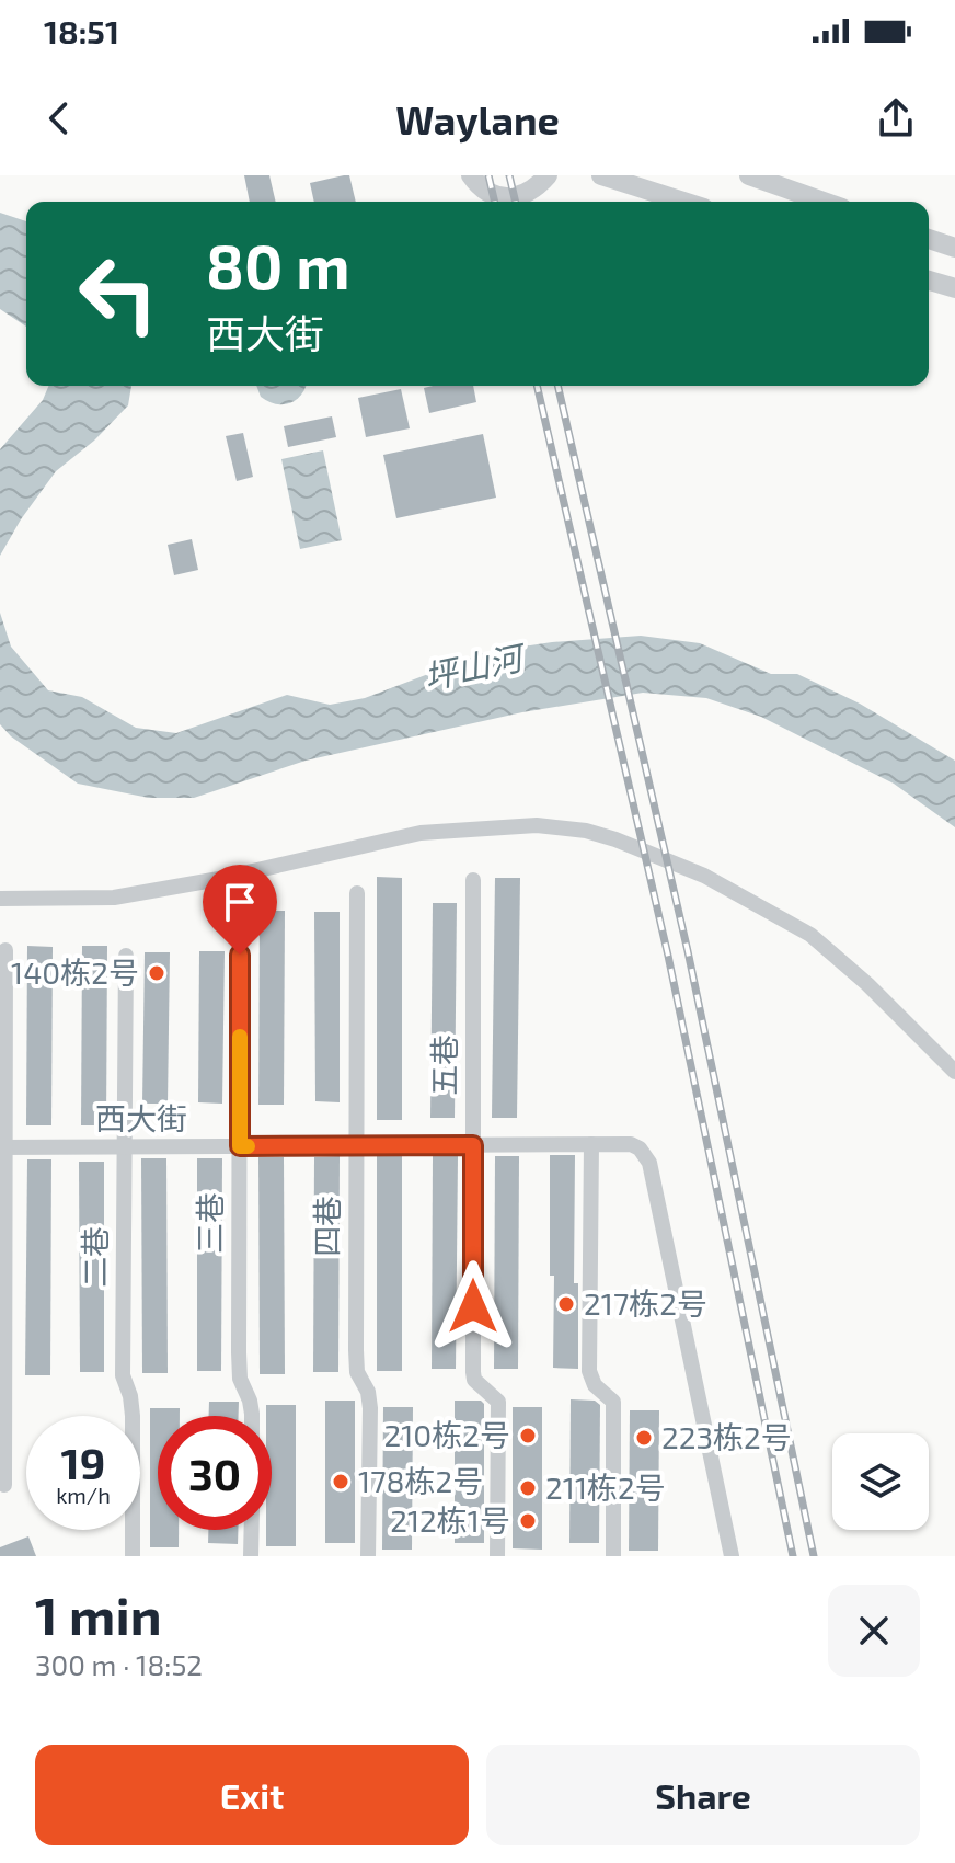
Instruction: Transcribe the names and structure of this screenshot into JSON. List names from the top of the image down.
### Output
{
  "streets": {
    "street": [
      "五巷",
      "西大街",
      "三巷",
      "四巷",
      "二巷"
    ]
  },
  "crossings": [
    ["五巷", "西大街"],
    ["西大街", "三巷"],
    ["西大街", "四巷"],
    ["西大街", "二巷"]
  ],
  "water": ["坪山河"],
  "places": [
    "140栋2号",
    "217栋2号",
    "210栋2号",
    "223栋2号",
    "178栋2号",
    "211栋2号",
    "212栋1号"
  ],
  "page": {
    "status": "18:51",
    "header": "Waylane",
    "turn": ["80 m", "西大街"],
    "speed": "19 km/h",
    "limit": "30",
    "heading": ["1 min", "300 m · 18:52"],
    "buttons": ["Exit", "Share"]
  }
}
